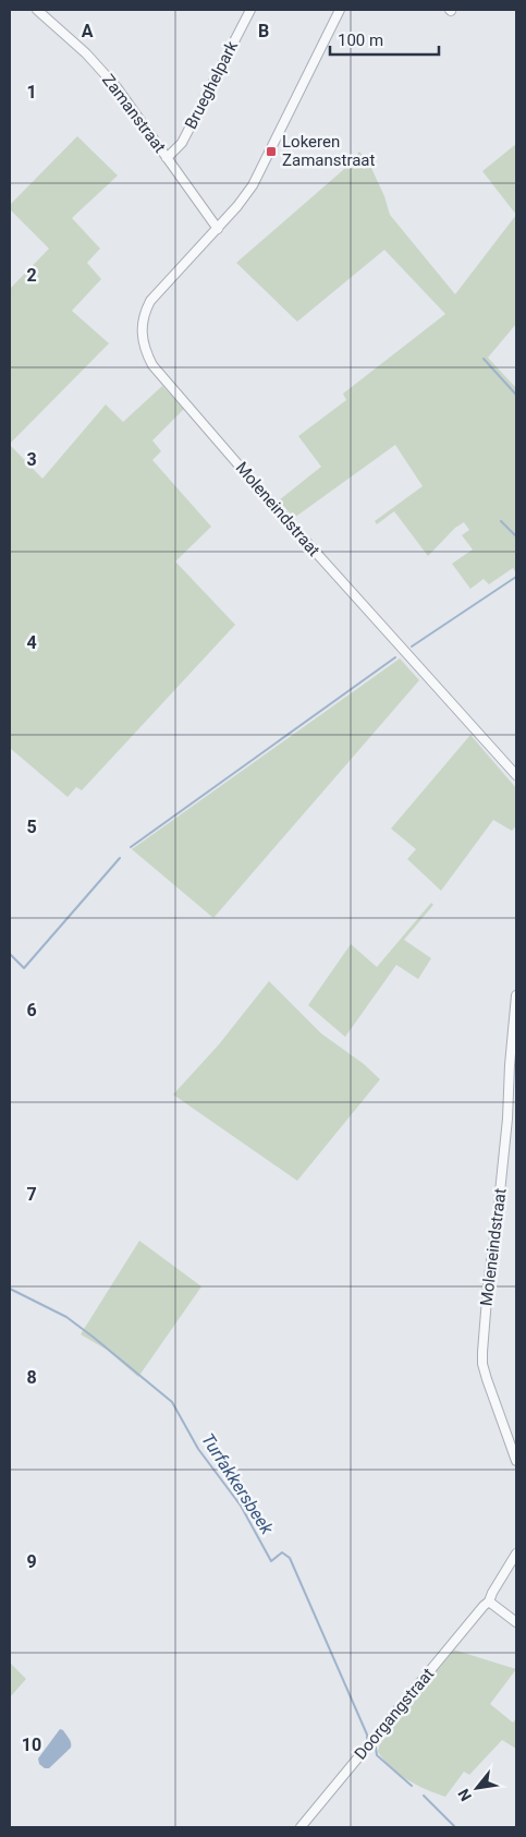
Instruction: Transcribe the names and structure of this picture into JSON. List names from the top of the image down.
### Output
{
  "streets": {
    "street": [
      "Brueghelpark",
      "Zamanstraat",
      "Moleneindstraat",
      "Doorgangstraat"
    ]
  },
  "crossings": [
    ["Brueghelpark", "Zamanstraat"],
    ["Zamanstraat", "Moleneindstraat"]
  ],
  "water": ["Turfakkersbeek"],
  "places": {
    "transit": ["Lokeren Zamanstraat"]
  },
  "scale_bar": "100 m",
  "north": "bottom left",
  "grid": {
    "columns": ["A", "B"],
    "rows": [
      "1",
      "2",
      "3",
      "4",
      "5",
      "6",
      "7",
      "8",
      "9",
      "10"
    ]
  }
}
